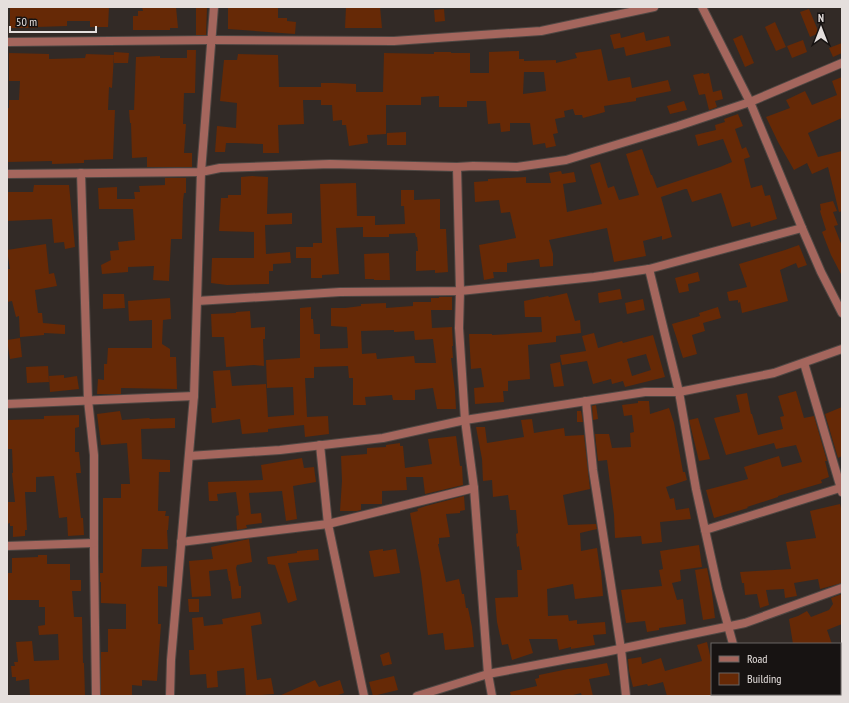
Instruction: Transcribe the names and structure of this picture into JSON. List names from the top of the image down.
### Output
{
  "legend": ["Road", "Building"],
  "scale_bar": "50 m",
  "north": "top"
}
